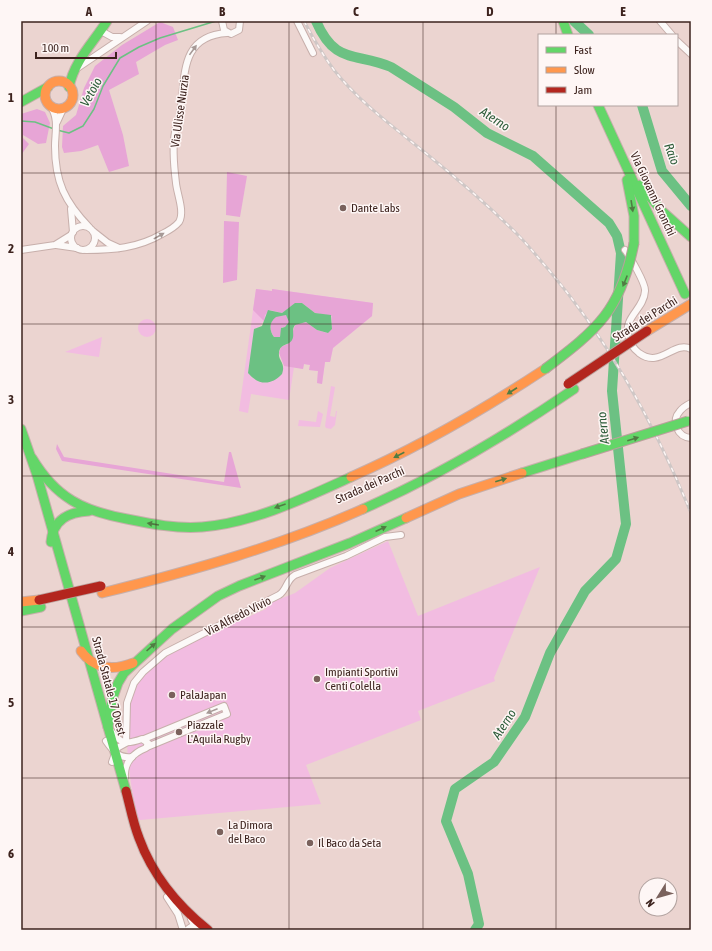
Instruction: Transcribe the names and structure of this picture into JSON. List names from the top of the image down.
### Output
{
  "streets": {
    "main road": ["Via Giovanni Gronchi", "Strada dei Parchi", "Strada Statale 17 Ovest"],
    "street": ["Via Ulisse Nurzia", "Via Alfredo Vivio"]
  },
  "one_way": ["Via Ulisse Nurzia"],
  "water": ["Vetoio", "Aterno", "Raio"],
  "places": [
    "Dante Labs",
    "Impianti Sportivi Centi Colella",
    "PalaJapan",
    "Piazzale L'Aquila Rugby",
    "La Dimora del Baco",
    "Il Baco da Seta"
  ],
  "legend": ["Fast", "Slow", "Jam"],
  "scale_bar": "100 m",
  "north": "bottom left",
  "grid": {
    "columns": [
      "A",
      "B",
      "C",
      "D",
      "E"
    ],
    "rows": [
      "1",
      "2",
      "3",
      "4",
      "5",
      "6"
    ]
  }
}
